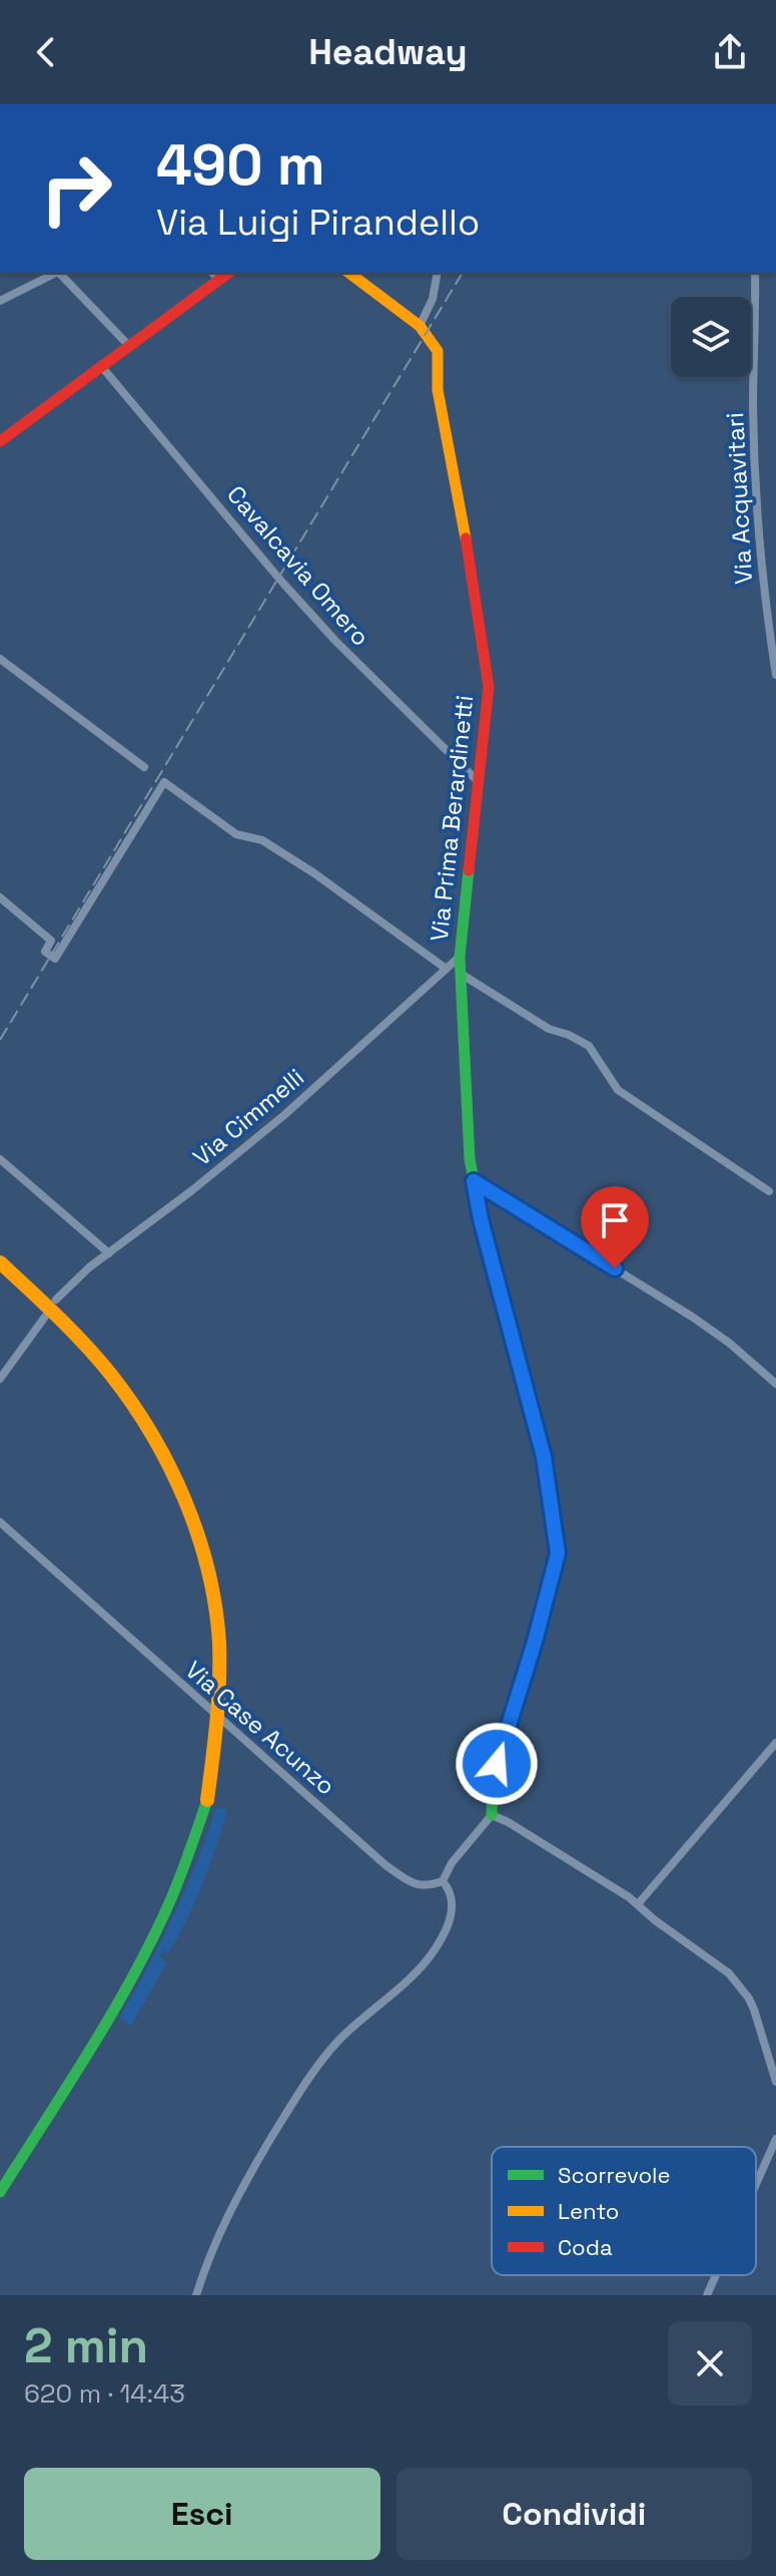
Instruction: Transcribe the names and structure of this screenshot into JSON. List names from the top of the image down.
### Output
{
  "streets": {
    "main road": ["Via Prima Berardinetti"],
    "street": [
      "Via Acquavitari",
      "Cavalcavia Omero",
      "Via Cimmelli",
      "Via Case Acunzo"
    ]
  },
  "crossings": [
    ["Cavalcavia Omero", "Via Prima Berardinetti"],
    ["Via Prima Berardinetti", "Via Cimmelli"]
  ],
  "legend": ["Scorrevole", "Lento", "Coda"],
  "page": {
    "header": "Headway",
    "turn": ["490 m", "Via Luigi Pirandello"],
    "heading": ["2 min", "620 m · 14:43"],
    "buttons": ["Esci", "Condividi"]
  }
}
